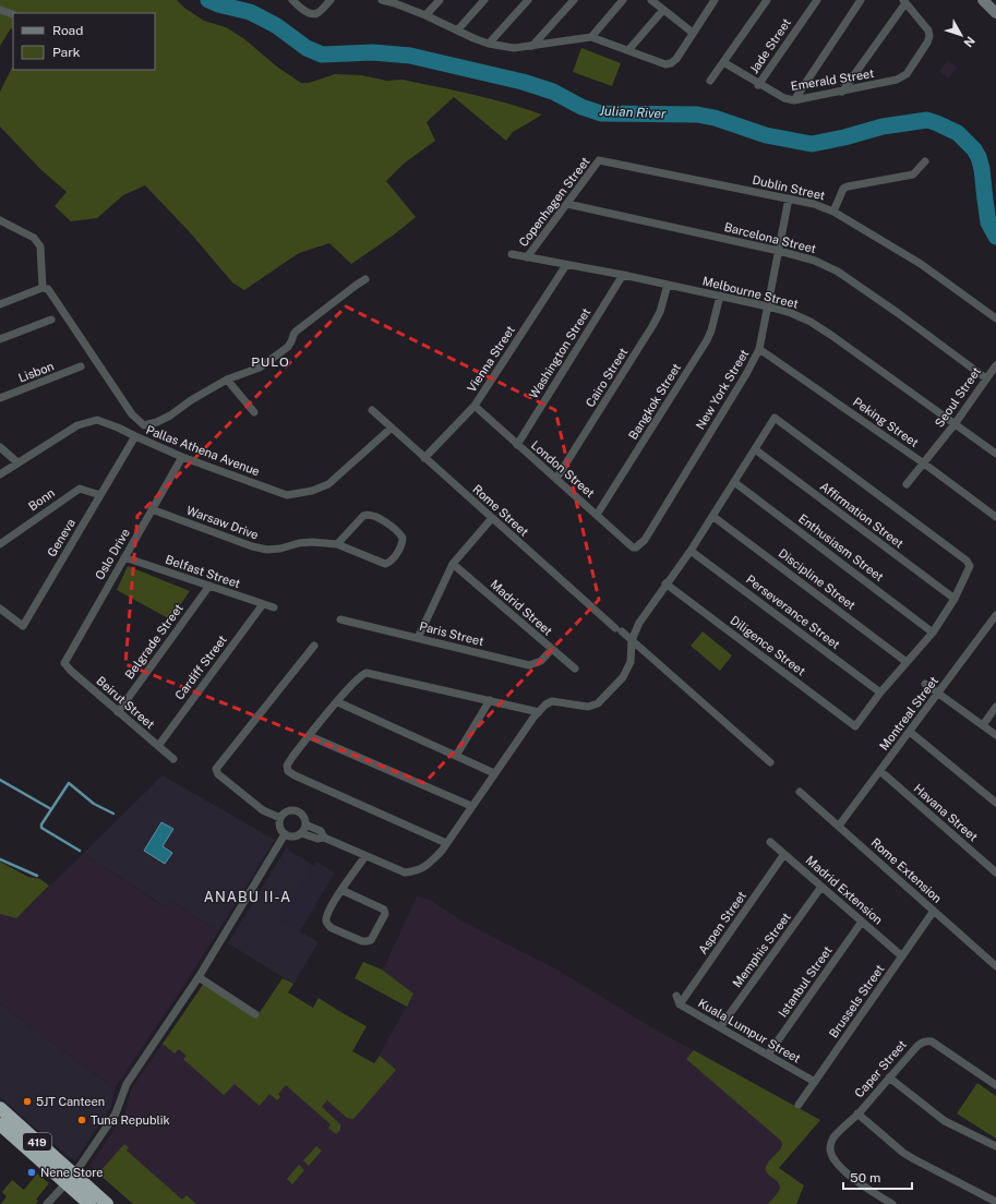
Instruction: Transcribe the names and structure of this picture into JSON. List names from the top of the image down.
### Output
{
  "streets": {
    "highway": ["419"],
    "street": [
      "Jade Street",
      "Emerald Street",
      "Dublin Street",
      "Copenhagen Street",
      "Barcelona Street",
      "Melbourne Street",
      "Washington Street",
      "Vienna Street",
      "Lisbon",
      "Cairo Street",
      "New York Street",
      "Seoul Street",
      "Bangkok Street",
      "Peking Street",
      "Pallas Athena Avenue",
      "London Street",
      "Bonn",
      "Rome Street",
      "Affirmation Street",
      "Warsaw Drive",
      "Geneva",
      "Enthusiasm Street",
      "Oslo Drive",
      "Belfast Street",
      "Discipline Street",
      "Madrid Street",
      "Perseverance Street",
      "Paris Street",
      "Belgrade Street",
      "Diligence Street",
      "Cardiff Street",
      "Beirut Street",
      "Montreal Street",
      "Havana Street",
      "Rome Extension",
      "Madrid Extension",
      "Aspen Street",
      "Memphis Street",
      "Istanbul Street",
      "Brussels Street",
      "Kuala Lumpur Street",
      "Caper Street"
    ]
  },
  "crossings": [
    ["Jade Street", "Emerald Street"],
    ["Dublin Street", "Copenhagen Street"],
    ["Dublin Street", "New York Street"],
    ["Copenhagen Street", "Barcelona Street"],
    ["Copenhagen Street", "Melbourne Street"],
    ["Barcelona Street", "New York Street"],
    ["Barcelona Street", "Seoul Street"],
    ["Melbourne Street", "Washington Street"],
    ["Melbourne Street", "Vienna Street"],
    ["Melbourne Street", "Cairo Street"],
    ["Melbourne Street", "New York Street"],
    ["Melbourne Street", "Seoul Street"],
    ["Melbourne Street", "Bangkok Street"],
    ["Washington Street", "London Street"],
    ["Vienna Street", "London Street"],
    ["Vienna Street", "Rome Street"],
    ["Cairo Street", "London Street"],
    ["New York Street", "Peking Street"],
    ["New York Street", "London Street"],
    ["Seoul Street", "Peking Street"],
    ["Bangkok Street", "London Street"],
    ["Pallas Athena Avenue", "Rome Street"],
    ["Pallas Athena Avenue", "Geneva"],
    ["Pallas Athena Avenue", "Oslo Drive"],
    ["Bonn", "Geneva"],
    ["Warsaw Drive", "Oslo Drive"],
    ["Oslo Drive", "Belfast Street"],
    ["Oslo Drive", "Beirut Street"],
    ["Belfast Street", "Belgrade Street"],
    ["Belfast Street", "Cardiff Street"],
    ["Madrid Street", "Paris Street"],
    ["Perseverance Street", "Diligence Street"],
    ["Belgrade Street", "Beirut Street"],
    ["Cardiff Street", "Beirut Street"],
    ["Montreal Street", "Havana Street"],
    ["Montreal Street", "Rome Extension"],
    ["Rome Extension", "Brussels Street"],
    ["Madrid Extension", "Aspen Street"],
    ["Madrid Extension", "Memphis Street"],
    ["Madrid Extension", "Istanbul Street"],
    ["Madrid Extension", "Brussels Street"],
    ["Aspen Street", "Kuala Lumpur Street"],
    ["Memphis Street", "Kuala Lumpur Street"],
    ["Istanbul Street", "Kuala Lumpur Street"],
    ["Brussels Street", "Kuala Lumpur Street"]
  ],
  "districts": ["PULO", "ANABU II-A"],
  "water": ["Julian River"],
  "places": ["5JT Canteen", "Tuna Republik", "Nene Store"],
  "legend": ["Road", "Park"],
  "scale_bar": "50 m",
  "north": "bottom right"
}
